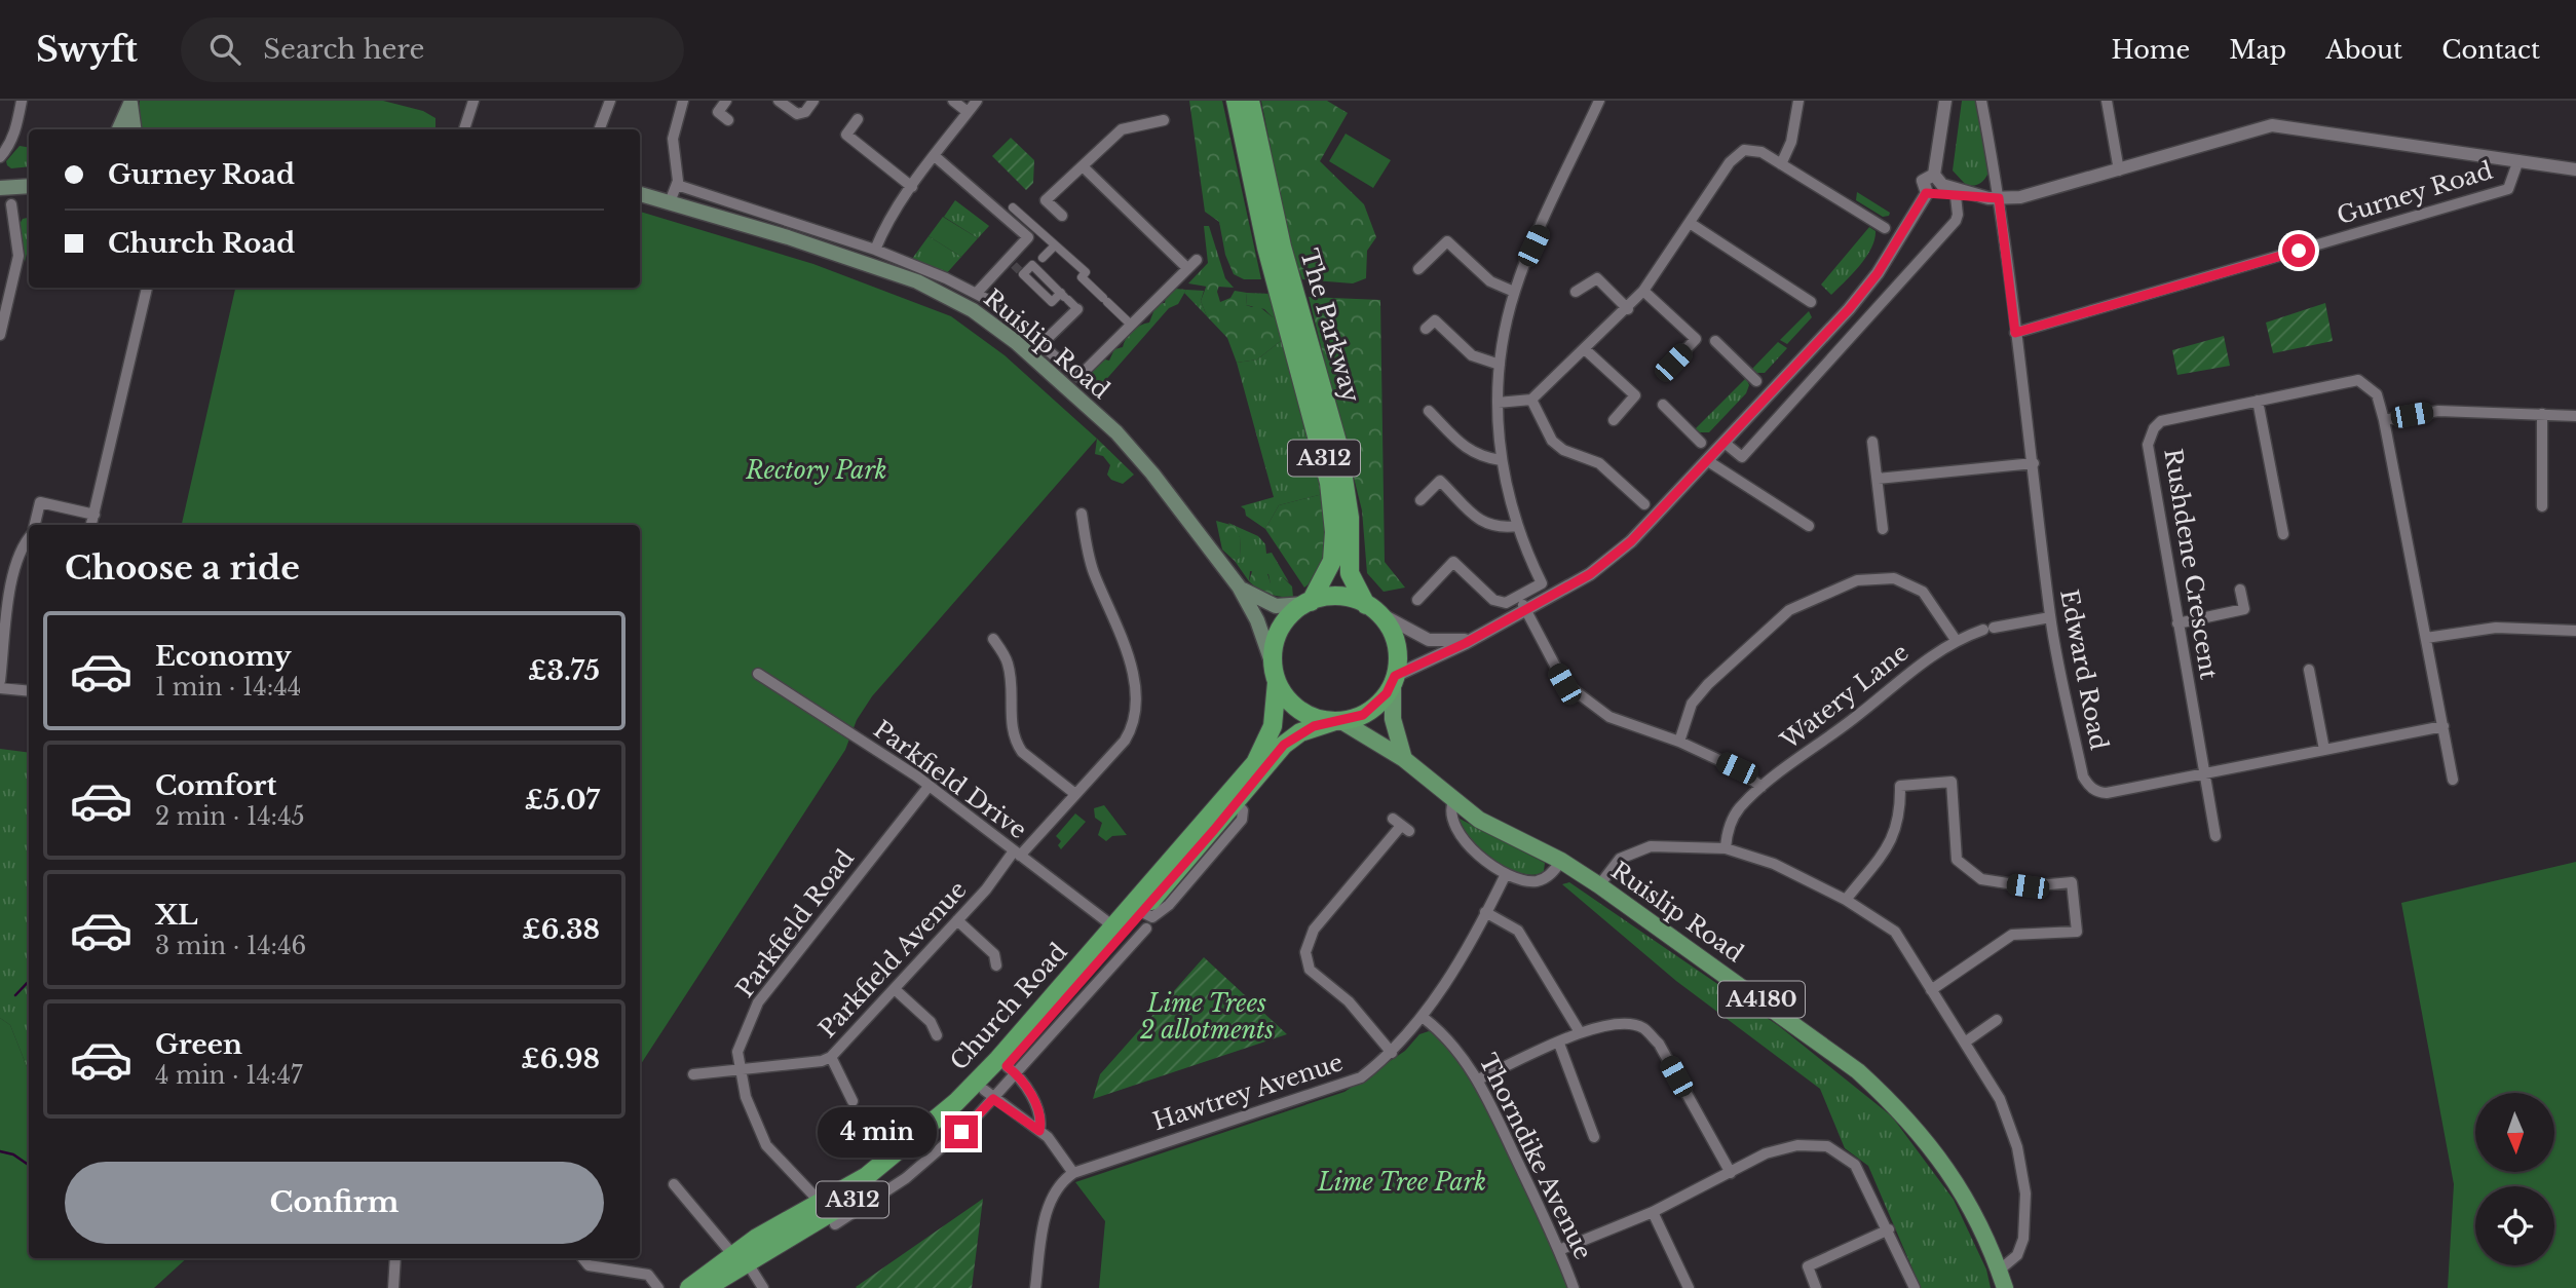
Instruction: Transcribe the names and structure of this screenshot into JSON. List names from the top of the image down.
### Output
{
  "streets": {
    "highway": ["The Parkway", "A312", "Church Road"],
    "main road": ["Ruislip Road", "A4180"],
    "street": [
      "Gurney Road",
      "Rushdene Crescent",
      "Edward Road",
      "Watery Lane",
      "Parkfield Drive",
      "Parkfield Road",
      "Parkfield Avenue",
      "Hawtrey Avenue",
      "Thorndike Avenue"
    ]
  },
  "crossings": [
    ["Gurney Road", "Edward Road"],
    ["The Parkway", "Ruislip Road"],
    ["The Parkway", "A312"],
    ["The Parkway", "A4180"],
    ["The Parkway", "Church Road"],
    ["Ruislip Road", "A312"],
    ["Ruislip Road", "A4180"],
    ["Ruislip Road", "Church Road"],
    ["A312", "A4180"],
    ["A312", "Church Road"],
    ["Rushdene Crescent", "Edward Road"],
    ["Edward Road", "Watery Lane"],
    ["Parkfield Drive", "Parkfield Road"],
    ["Parkfield Drive", "Parkfield Avenue"],
    ["Parkfield Drive", "Church Road"],
    ["Parkfield Road", "Parkfield Avenue"],
    ["Parkfield Road", "Church Road"],
    ["A4180", "Church Road"],
    ["Hawtrey Avenue", "Thorndike Avenue"]
  ],
  "parks": ["Rectory Park", "Lime Trees 2 allotments", "Lime Tree Park"],
  "north": "bottom",
  "page": {
    "header": "Swyft",
    "search": "Search here",
    "nav": [
      "Home",
      "Map",
      "About",
      "Contact"
    ],
    "banner": ["Gurney Road", "Church Road"],
    "heading": "Choose a ride",
    "list": [
      {
        "name": "Economy",
        "note": "1 min · 14:44",
        "value": "£3.75"
      },
      {
        "name": "Comfort",
        "note": "2 min · 14:45",
        "value": "£5.07"
      },
      {
        "name": "XL",
        "note": "3 min · 14:46",
        "value": "£6.38"
      },
      {
        "name": "Green",
        "note": "4 min · 14:47",
        "value": "£6.98"
      }
    ],
    "bubble": "4 min",
    "buttons": "Confirm"
  }
}
